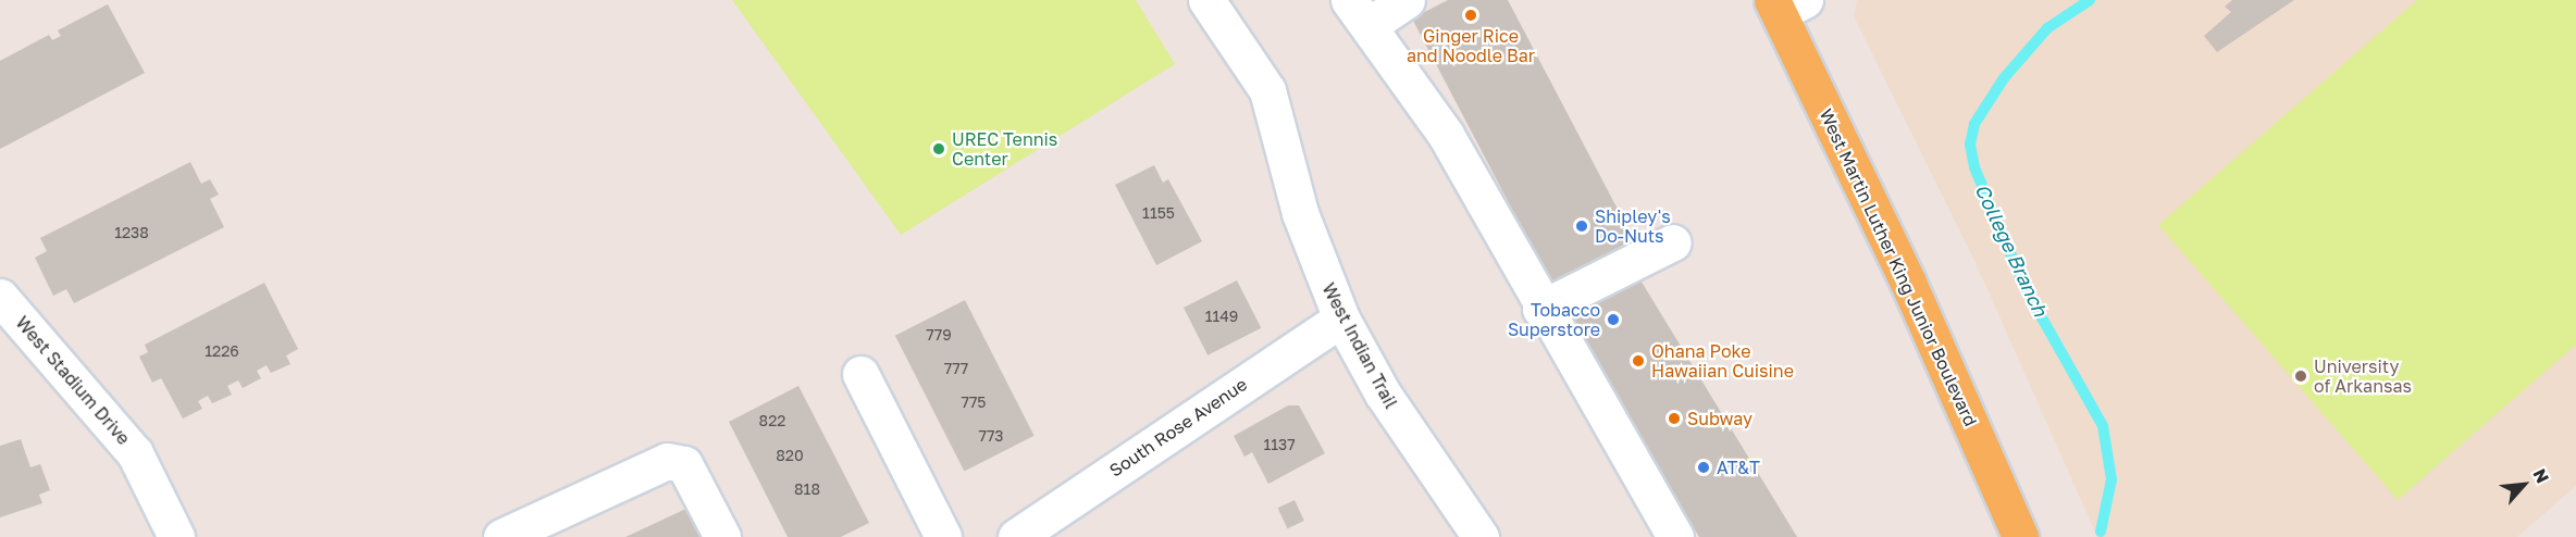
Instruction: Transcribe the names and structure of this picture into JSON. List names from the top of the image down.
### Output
{
  "streets": {
    "main road": ["West Martin Luther King Junior Boulevard"],
    "street": ["West Indian Trail", "West Stadium Drive", "South Rose Avenue"]
  },
  "crossings": [
    ["West Indian Trail", "South Rose Avenue"]
  ],
  "water": ["College Branch"],
  "places": [
    "Ginger Rice and Noodle Bar",
    "UREC Tennis Center",
    "Shipley's Do-Nuts",
    "Tobacco Superstore",
    "Ohana Poke Hawaiian Cuisine",
    "University of Arkansas",
    "Subway",
    "AT&T"
  ],
  "house_numbers": [
    "1155",
    "1238",
    "1149",
    "779",
    "1226",
    "777",
    "775",
    "822",
    "773",
    "1137",
    "820",
    "818"
  ],
  "north": "top right"
}
